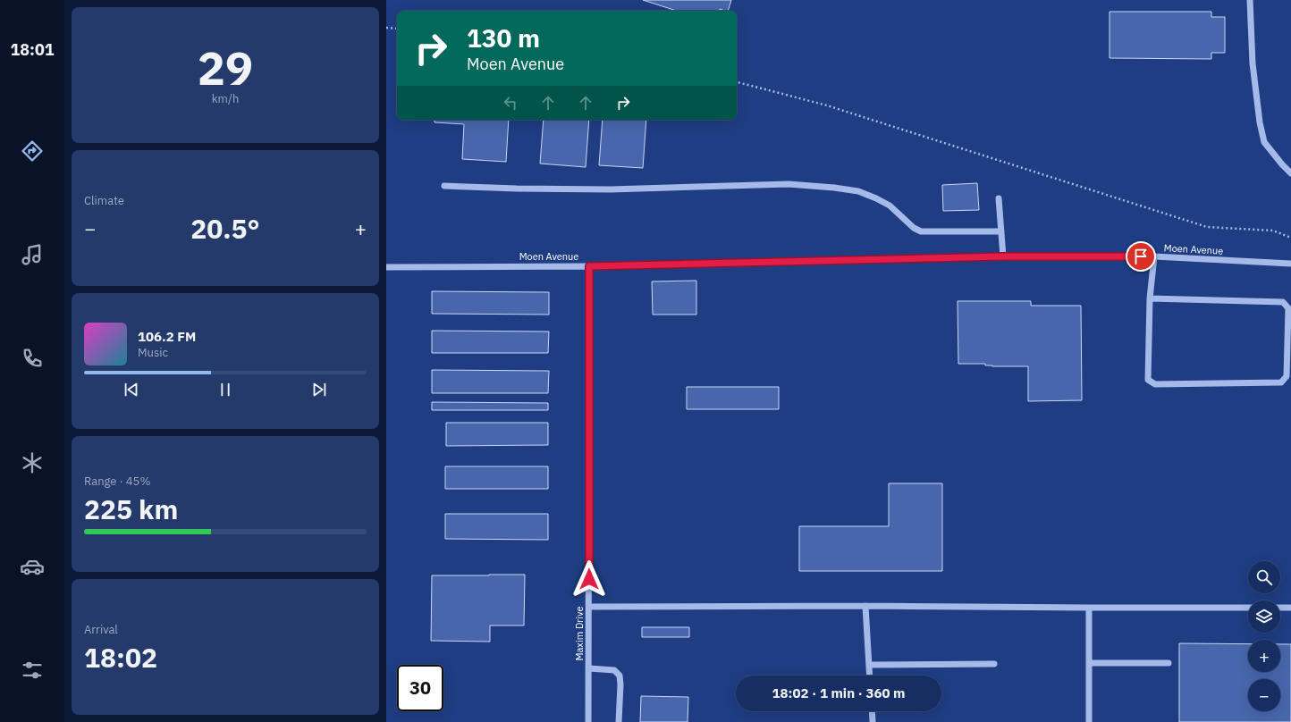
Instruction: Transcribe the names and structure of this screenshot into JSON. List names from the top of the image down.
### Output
{
  "streets": {
    "street": ["Moen Avenue", "Maxim Drive"]
  },
  "crossings": [
    ["Moen Avenue", "Maxim Drive"]
  ],
  "page": {
    "tabs": "18:01",
    "tile": [
      ["29", "km/h"],
      "Climate",
      ["Range · 45%", "225 km"],
      ["Arrival", "18:02"]
    ],
    "turn": ["130 m", "Moen Avenue"],
    "heat": ["−", "20.5°", "+"],
    "song": ["106.2 FM", "Music"],
    "map_buttons": ["+", "−"],
    "limit": "30",
    "trip": "18:02 · 1 min · 360 m"
  }
}
